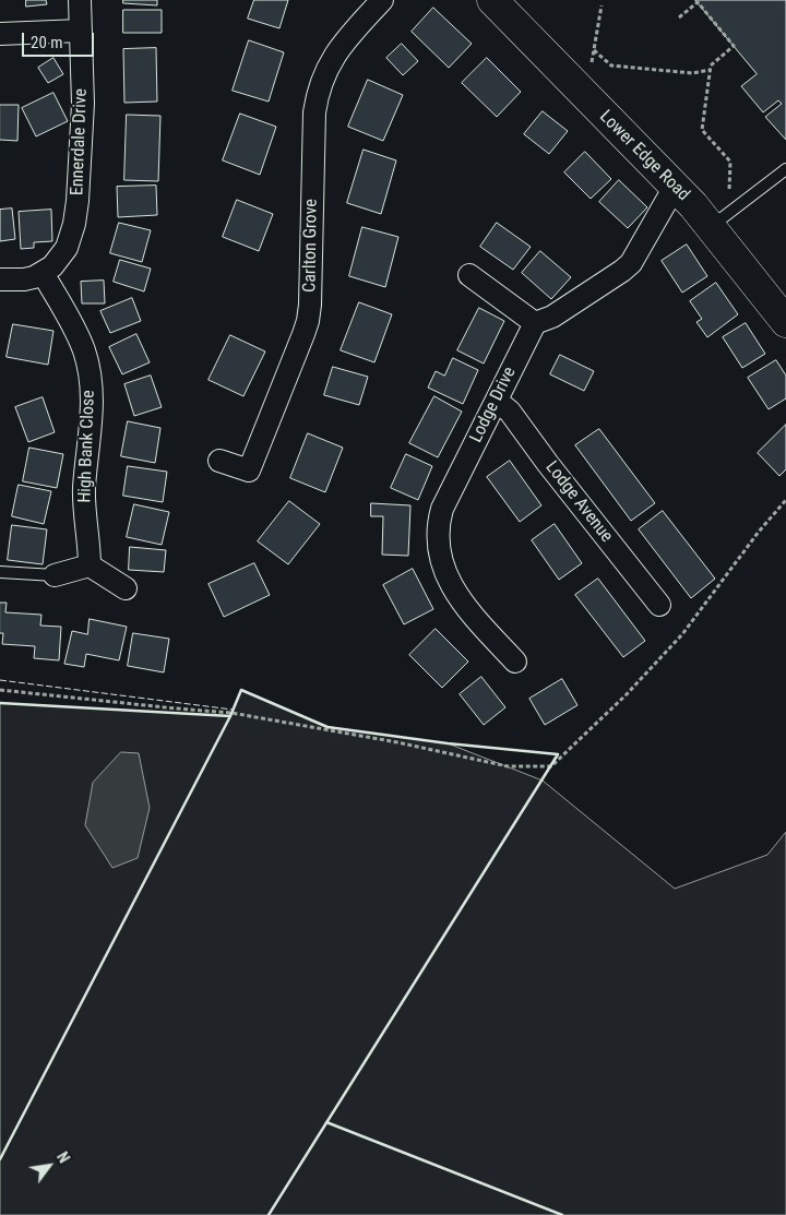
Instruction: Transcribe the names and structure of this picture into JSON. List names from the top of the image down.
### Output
{
  "streets": {
    "street": [
      "Ennerdale Drive",
      "Lower Edge Road",
      "Carlton Grove",
      "Lodge Drive",
      "High Bank Close",
      "Lodge Avenue"
    ]
  },
  "crossings": [
    ["Ennerdale Drive", "High Bank Close"],
    ["Lodge Drive", "Lodge Avenue"]
  ],
  "scale_bar": "20 m",
  "north": "top right"
}
